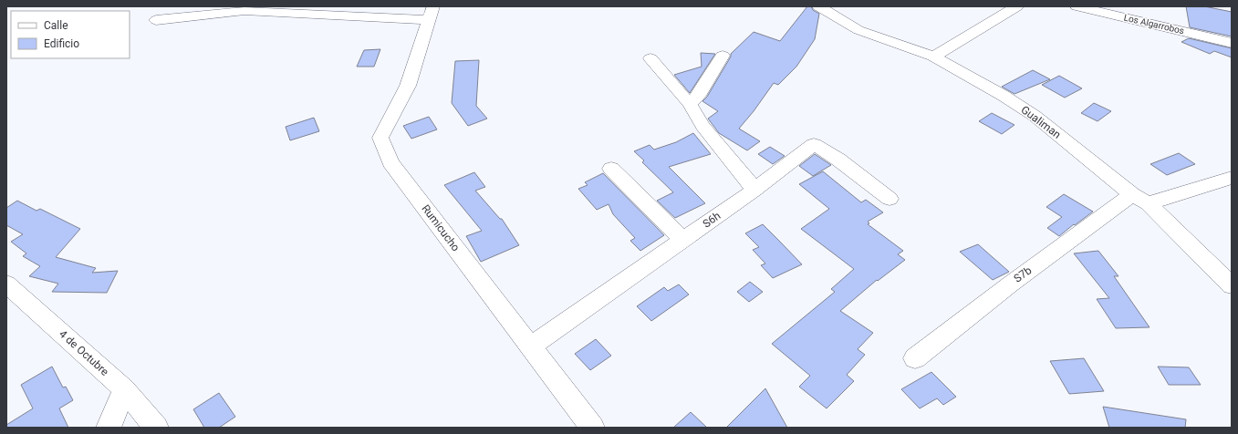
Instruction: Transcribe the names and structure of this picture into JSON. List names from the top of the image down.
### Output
{
  "streets": {
    "street": [
      "Los Algarrobos",
      "Gualiman",
      "S6h",
      "Rumicucho",
      "S7b",
      "4 de Octubre"
    ]
  },
  "crossings": [
    ["Gualiman", "S7b"],
    ["S6h", "Rumicucho"]
  ],
  "legend": ["Calle", "Edificio"]
}
